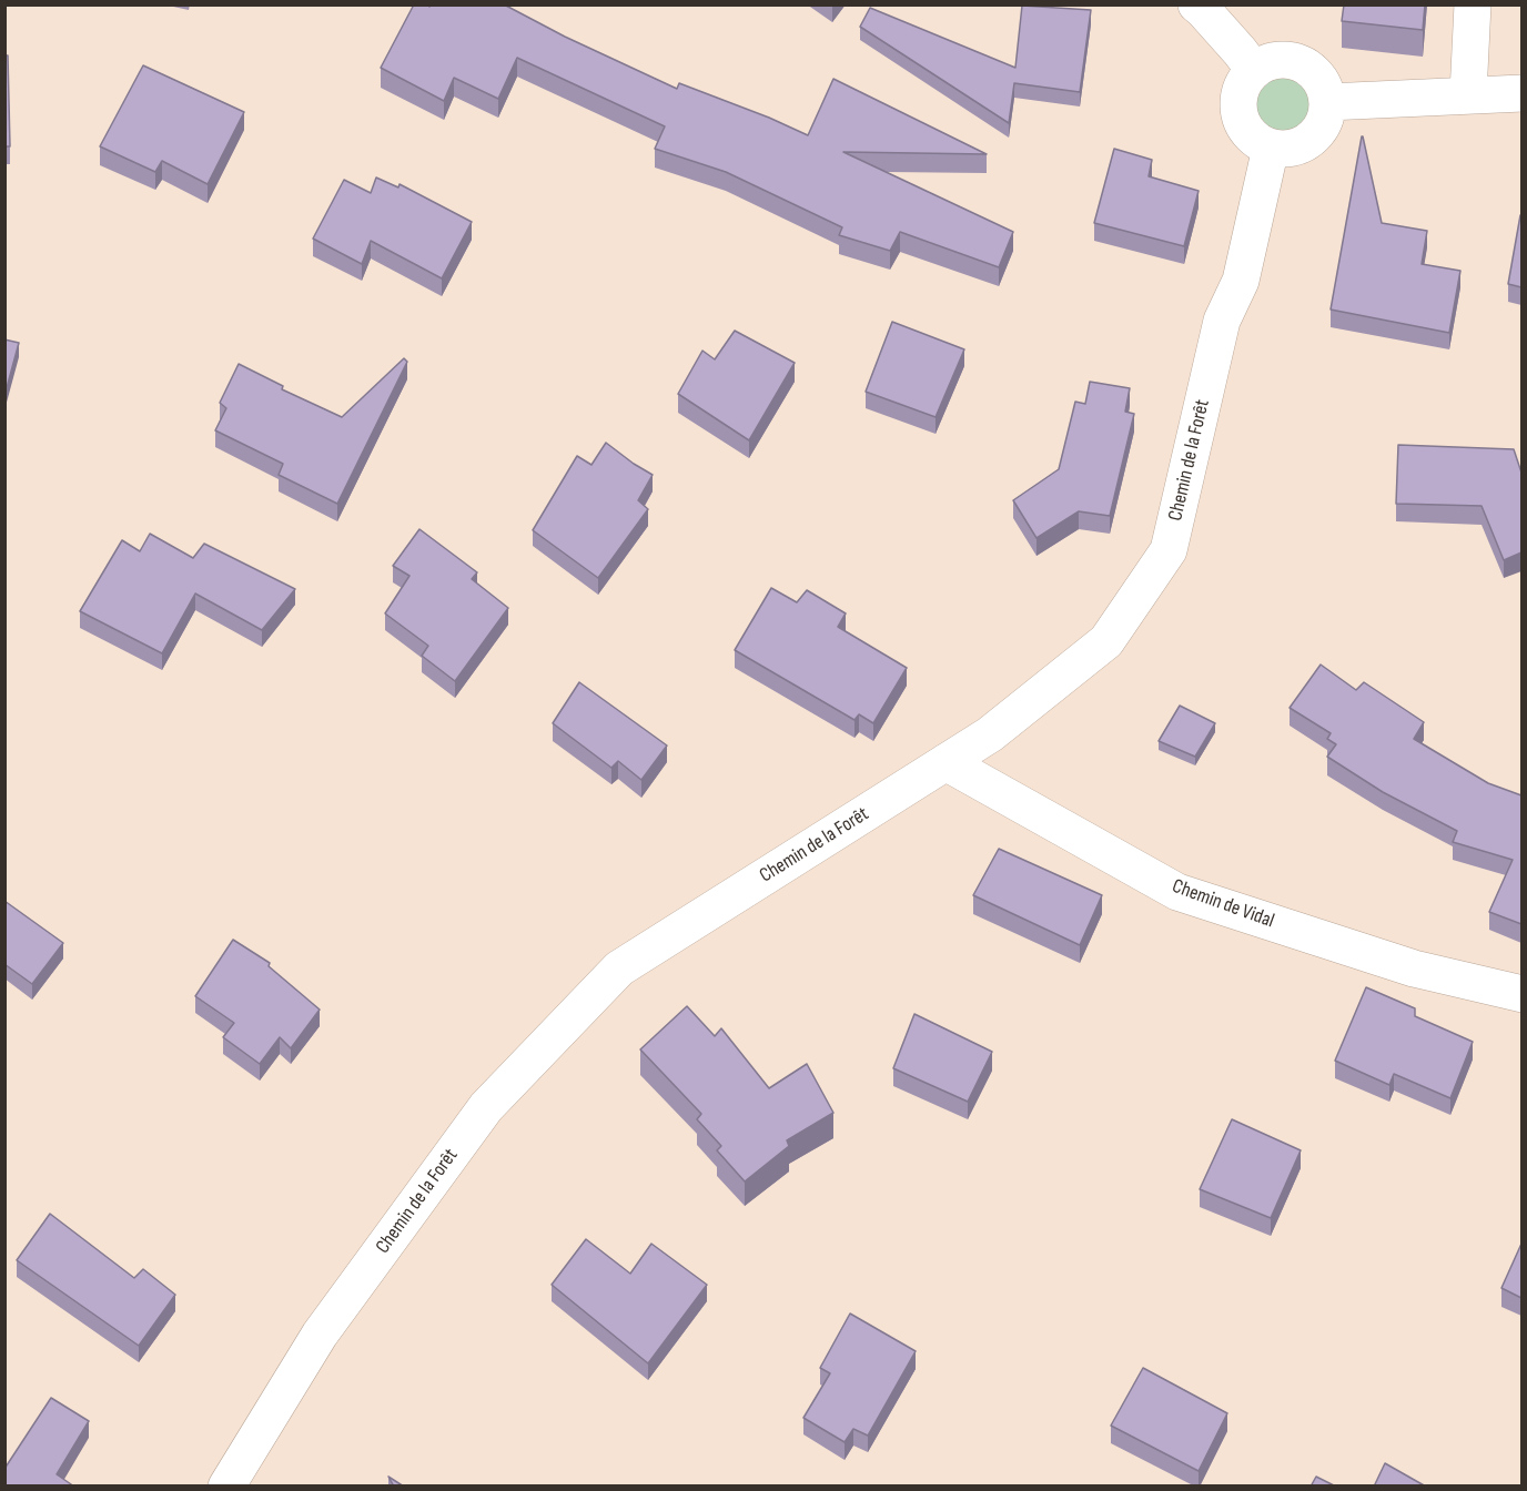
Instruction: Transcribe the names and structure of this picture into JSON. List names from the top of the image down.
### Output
{
  "streets": {
    "street": ["Chemin de la Forêt", "Chemin de Vidal"]
  },
  "crossings": [
    ["Chemin de la Forêt", "Chemin de Vidal"]
  ]
}
